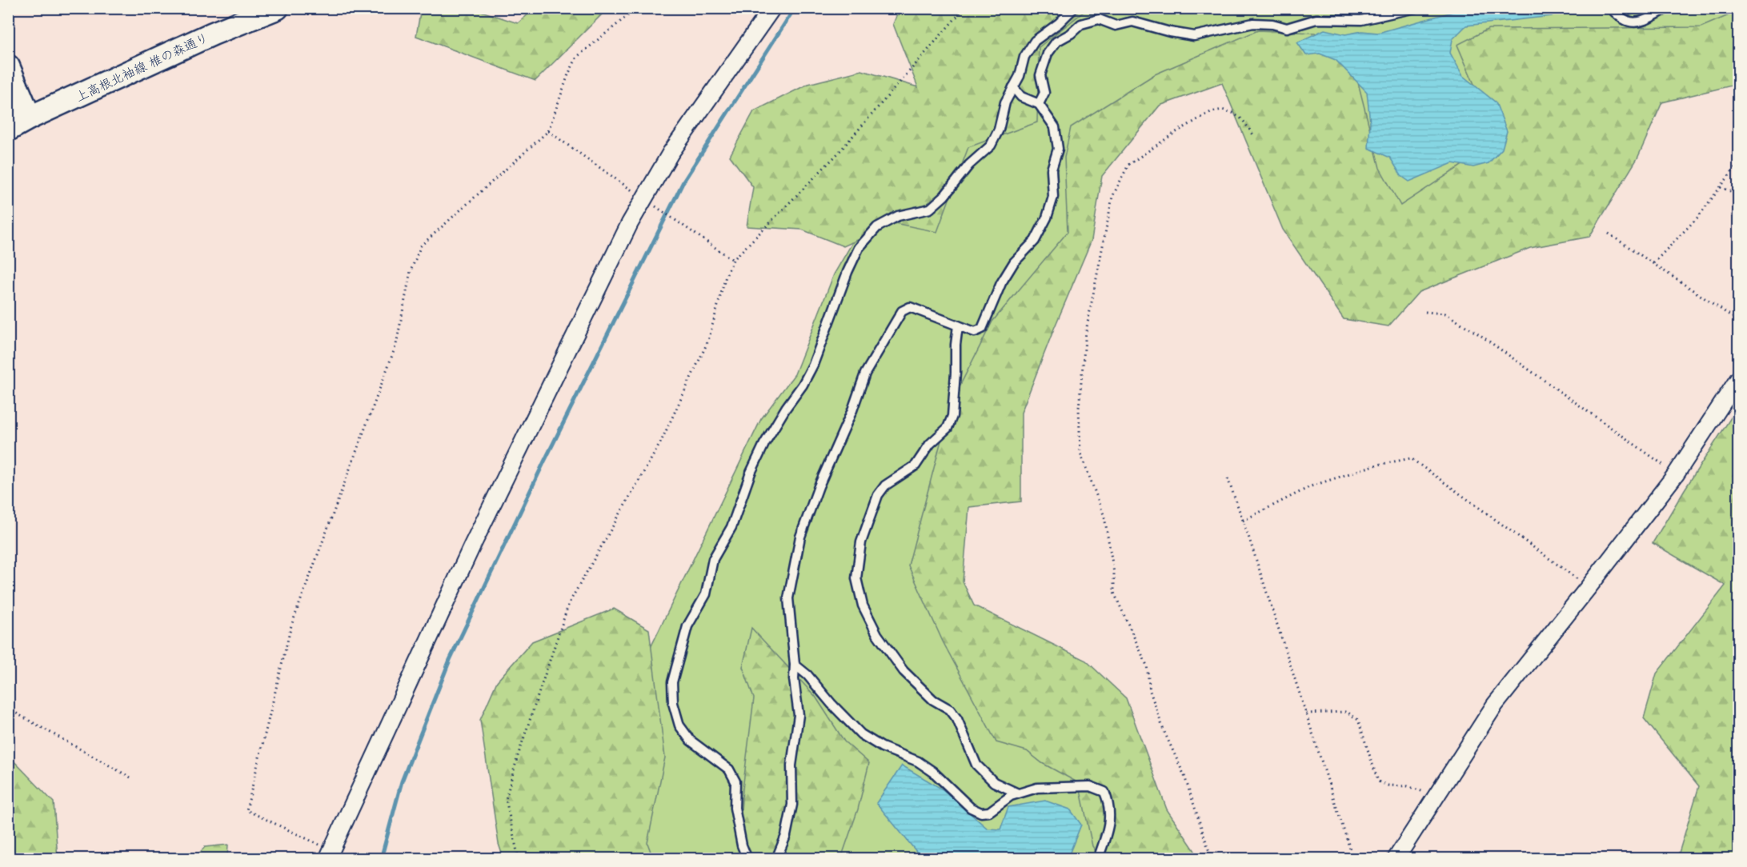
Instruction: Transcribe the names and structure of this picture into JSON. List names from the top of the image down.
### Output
{
  "streets": {
    "main road": ["上高根北袖線 椎の森通り"]
  }
}
